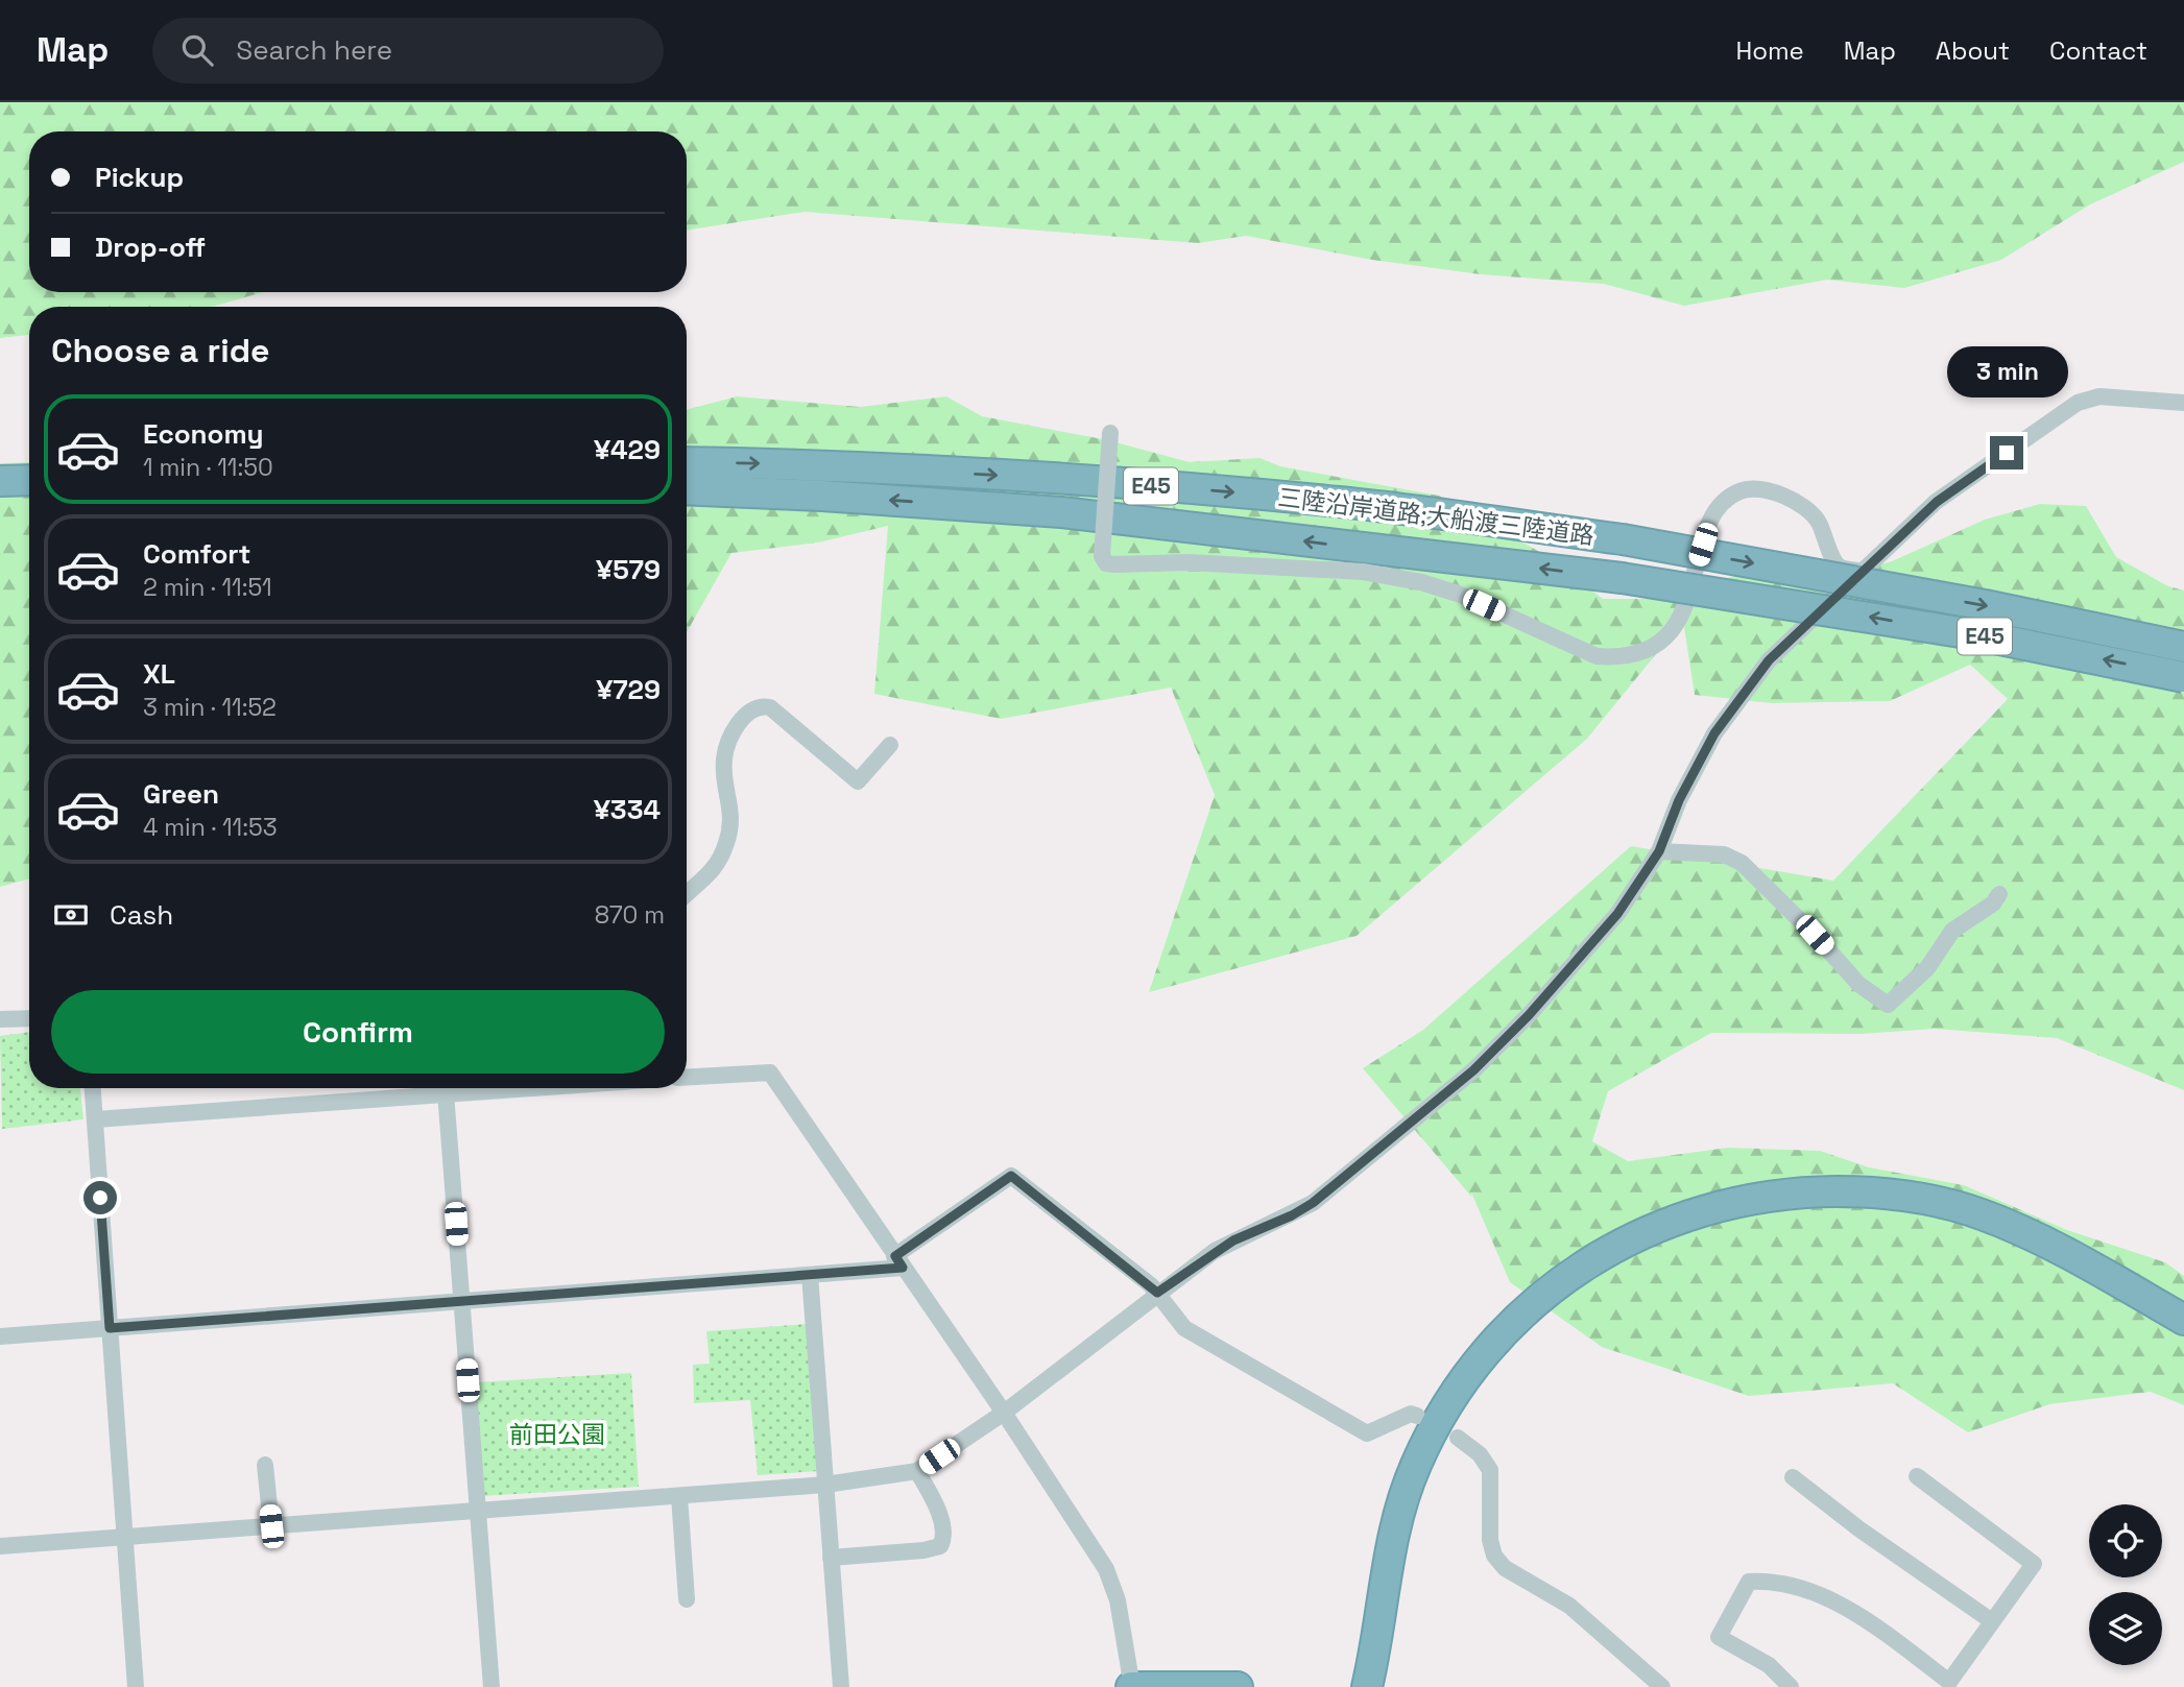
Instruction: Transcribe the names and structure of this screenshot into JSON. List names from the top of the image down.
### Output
{
  "streets": {
    "highway": ["E45", "三陸沿岸道路;大船渡三陸道路"]
  },
  "parks": ["前田公園"],
  "page": {
    "header": "Map",
    "search": "Search here",
    "nav": [
      "Home",
      "Map",
      "About",
      "Contact"
    ],
    "banner": ["Pickup", "Drop-off"],
    "heading": "Choose a ride",
    "bubble": "3 min",
    "list": [
      {
        "name": "Economy",
        "note": "1 min · 11:50",
        "value": "¥429"
      },
      {
        "name": "Comfort",
        "note": "2 min · 11:51",
        "value": "¥579"
      },
      {
        "name": "XL",
        "note": "3 min · 11:52",
        "value": "¥729"
      },
      {
        "name": "Green",
        "note": "4 min · 11:53",
        "value": "¥334"
      }
    ],
    "pay": ["Cash", "870 m"],
    "buttons": "Confirm"
  }
}
